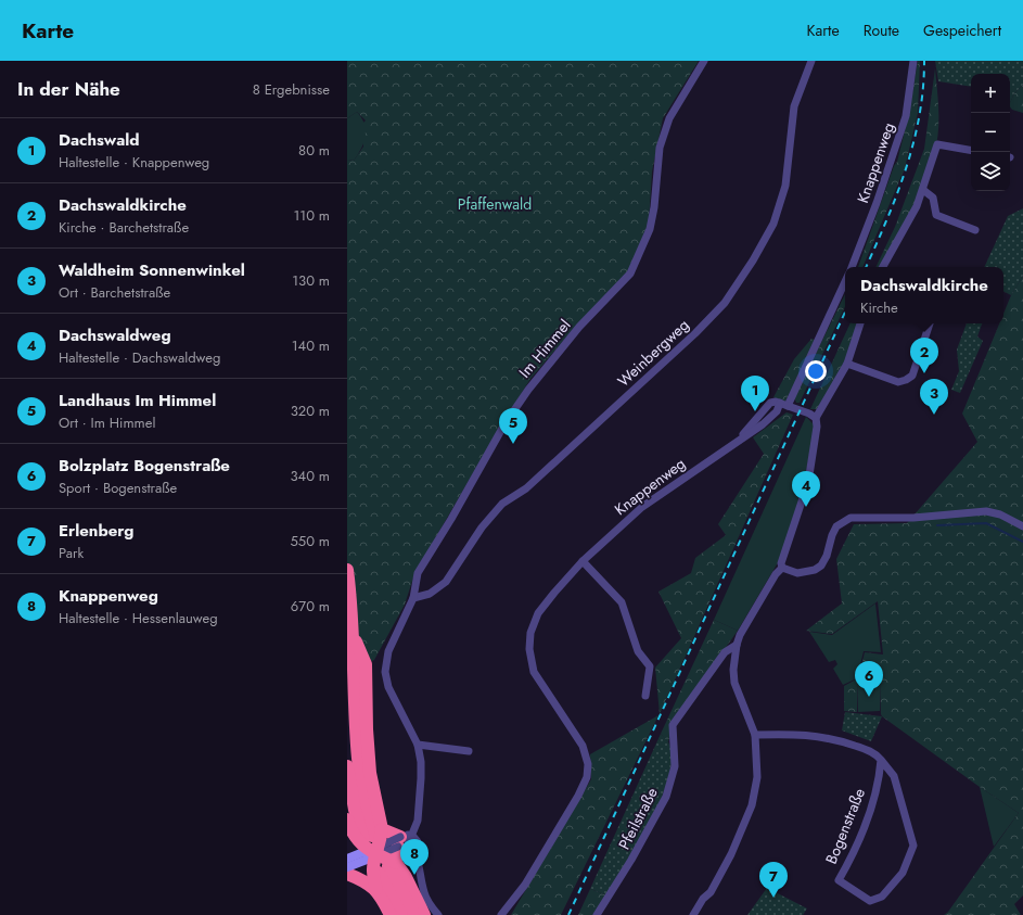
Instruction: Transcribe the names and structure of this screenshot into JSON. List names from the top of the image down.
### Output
{
  "streets": {
    "street": [
      "Knappenweg",
      "Im Himmel",
      "Weinbergweg",
      "Pfeilstraße",
      "Bogenstraße"
    ]
  },
  "crossings": [
    ["Im Himmel", "Weinbergweg"]
  ],
  "parks": ["Pfaffenwald"],
  "page": {
    "header": "Karte",
    "nav": ["Karte", "Route", "Gespeichert"],
    "heading": ["In der Nähe", "8 Ergebnisse"],
    "map_buttons": ["+", "−"],
    "list": [
      {
        "mark": "1",
        "name": "Dachswald",
        "note": "Haltestelle · Knappenweg",
        "value": "80 m"
      },
      {
        "mark": "2",
        "name": "Dachswaldkirche",
        "note": "Kirche · Barchetstraße",
        "value": "110 m"
      },
      {
        "mark": "3",
        "name": "Waldheim Sonnenwinkel",
        "note": "Ort · Barchetstraße",
        "value": "130 m"
      },
      {
        "mark": "4",
        "name": "Dachswaldweg",
        "note": "Haltestelle · Dachswaldweg",
        "value": "140 m"
      },
      {
        "mark": "5",
        "name": "Landhaus Im Himmel",
        "note": "Ort · Im Himmel",
        "value": "320 m"
      },
      {
        "mark": "6",
        "name": "Bolzplatz Bogenstraße",
        "note": "Sport · Bogenstraße",
        "value": "340 m"
      },
      {
        "mark": "7",
        "name": "Erlenberg",
        "note": "Park",
        "value": "550 m"
      },
      {
        "mark": "8",
        "name": "Knappenweg",
        "note": "Haltestelle · Hessenlauweg",
        "value": "670 m"
      }
    ],
    "popup": ["Dachswaldkirche", "Kirche"],
    "pins": [
      "2",
      "1",
      "3",
      "5",
      "4",
      "6",
      "8",
      "7"
    ]
  }
}
